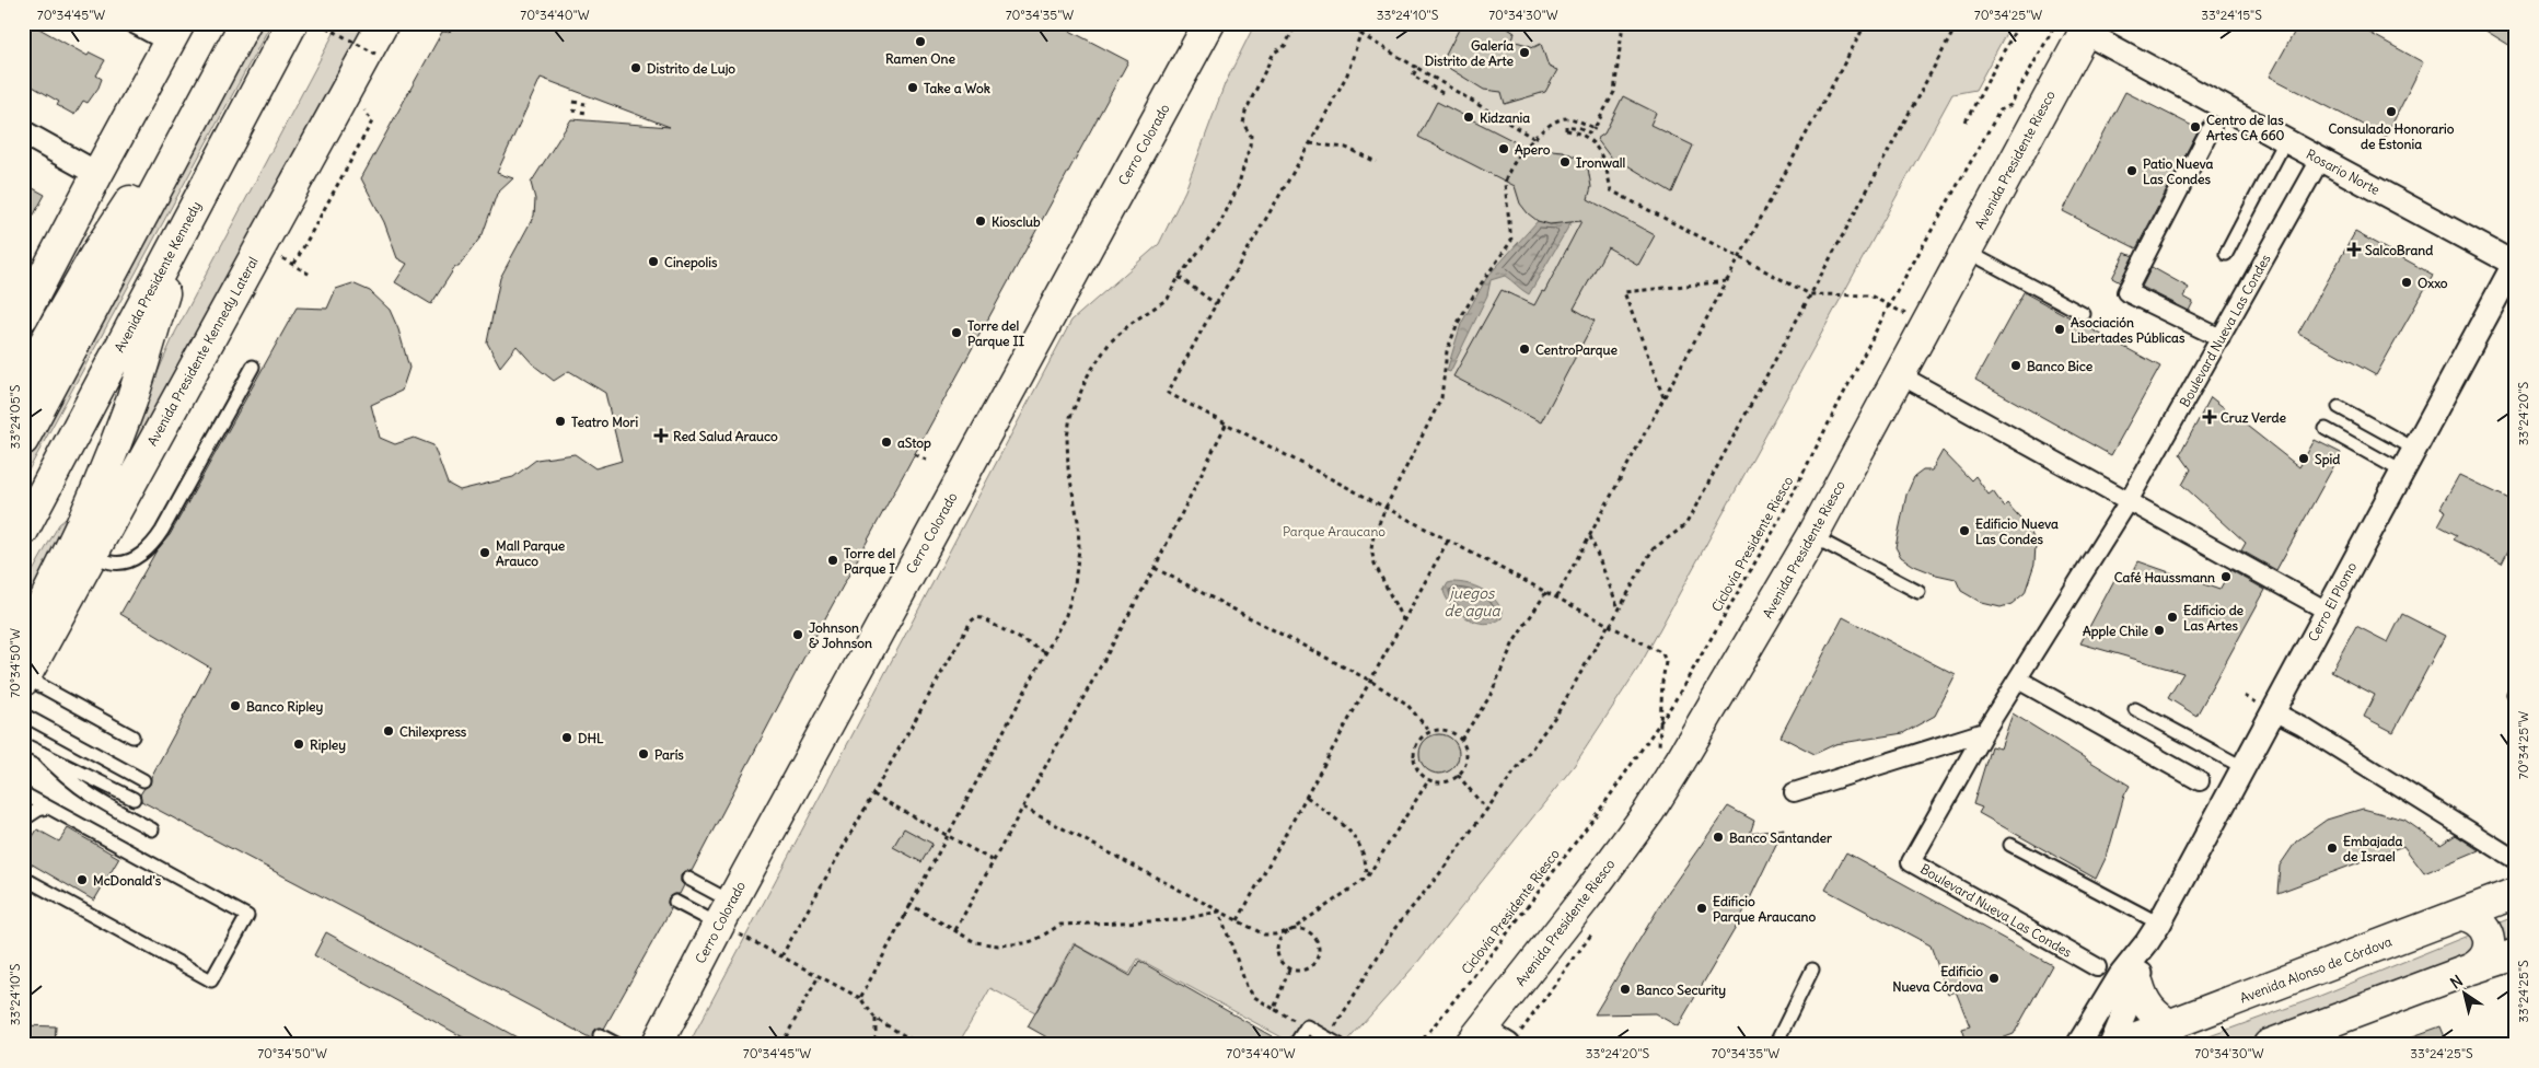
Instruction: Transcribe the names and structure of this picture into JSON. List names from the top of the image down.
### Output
{
  "streets": {
    "main road": [
      "Cerro Colorado",
      "Avenida Presidente Riesco",
      "Avenida Presidente Kennedy",
      "Avenida Presidente Kennedy Lateral",
      "Avenida Alonso de Córdova"
    ],
    "street": ["Rosario Norte", "Boulevard Nueva Las Condes", "Cerro El Plomo"],
    "path": ["Ciclovía Presidente Riesco"]
  },
  "crossings": [
    ["Avenida Presidente Riesco", "Rosario Norte"],
    ["Avenida Presidente Riesco", "Ciclovía Presidente Riesco"],
    ["Rosario Norte", "Boulevard Nueva Las Condes"],
    ["Rosario Norte", "Ciclovía Presidente Riesco"],
    ["Rosario Norte", "Cerro El Plomo"]
  ],
  "water": ["juegos de agua"],
  "parks": ["Parque Araucano"],
  "places": {
    "other": [
      "Ramen One",
      "Galería Distrito de Arte",
      "Distrito de Lujo",
      "Take a Wok",
      "Consulado Honorario de Estonia",
      "Kidzania",
      "Centro de las Artes CA 660",
      "Apero",
      "Ironwall",
      "Patio Nueva Las Condes",
      "Kiosclub",
      "Cinepolis",
      "Oxxo",
      "Asociación Libertades Públicas",
      "Torre del Parque II",
      "CentroParque",
      "Banco Bice",
      "Teatro Mori",
      "aStop",
      "Spid",
      "Edificio Nueva Las Condes",
      "Mall Parque Arauco",
      "Torre del Parque I",
      "Café Haussmann",
      "Edificio de Las Artes",
      "Apple Chile",
      "Johnson & Johnson",
      "Banco Ripley",
      "Chilexpress",
      "DHL",
      "Ripley",
      "París",
      "Banco Santander",
      "Embajada de Israel",
      "McDonald's",
      "Edificio Parque Araucano",
      "Edificio Nueva Córdova",
      "Banco Security"
    ],
    "health": ["SalcoBrand", "Cruz Verde", "Red Salud Arauco"]
  },
  "north": "top left",
  "coordinates": [
    "70°34'45\"W",
    "70°34'40\"W",
    "70°34'35\"W",
    "33°24'10\"S",
    "70°34'30\"W",
    "70°34'25\"W",
    "33°24'15\"S",
    "33°24'20\"S",
    "33°24'05\"S",
    "70°34'50\"W",
    "33°24'25\"S"
  ]
}
